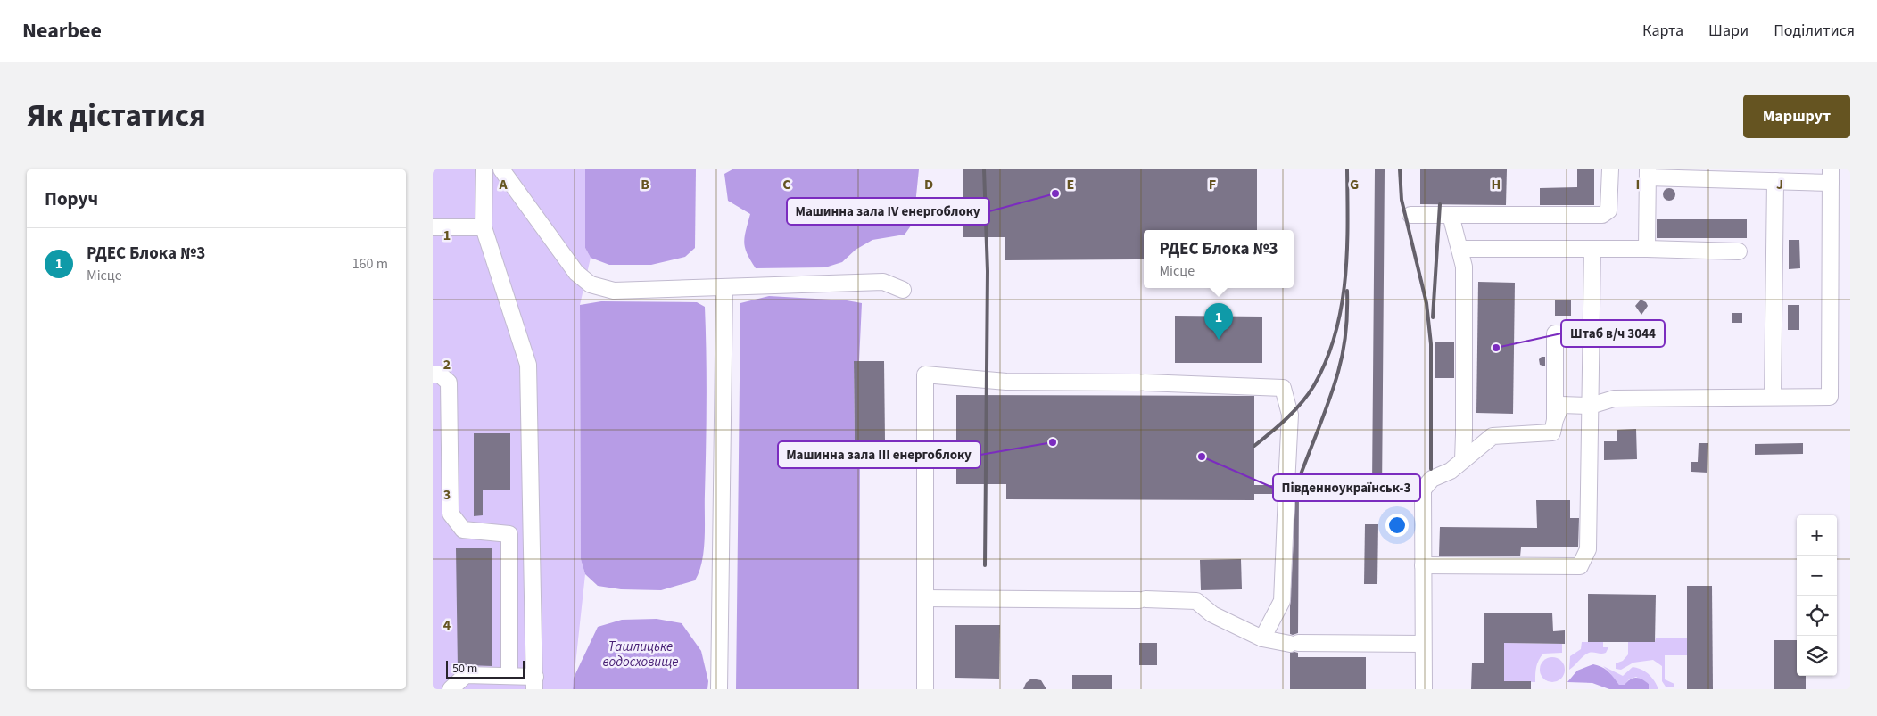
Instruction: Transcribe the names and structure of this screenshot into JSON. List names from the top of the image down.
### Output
{
  "water": ["Ташлицьке водосховище"],
  "places": [
    "Машинна зала IV енергоблоку",
    "Штаб в/ч 3044",
    "Машинна зала III енергоблоку",
    "Південноукраїнськ-3"
  ],
  "scale_bar": "50 m",
  "page": {
    "header": "Nearbee",
    "nav": ["Карта", "Шари", "Поділитися"],
    "title": "Як дістатися",
    "buttons": "Маршрут",
    "heading": "Поруч",
    "list": [
      {
        "mark": "1",
        "name": "РДЕС Блока №3",
        "note": "Місце",
        "value": "160 m"
      }
    ],
    "popup": ["РДЕС Блока №3", "Місце"],
    "pins": "1",
    "map_buttons": ["+", "−"],
    "scale": "50 m"
  },
  "grid": {
    "columns": [
      "A",
      "B",
      "C",
      "D",
      "E",
      "F",
      "G",
      "H",
      "I",
      "J"
    ],
    "rows": [
      "1",
      "2",
      "3",
      "4"
    ]
  }
}
